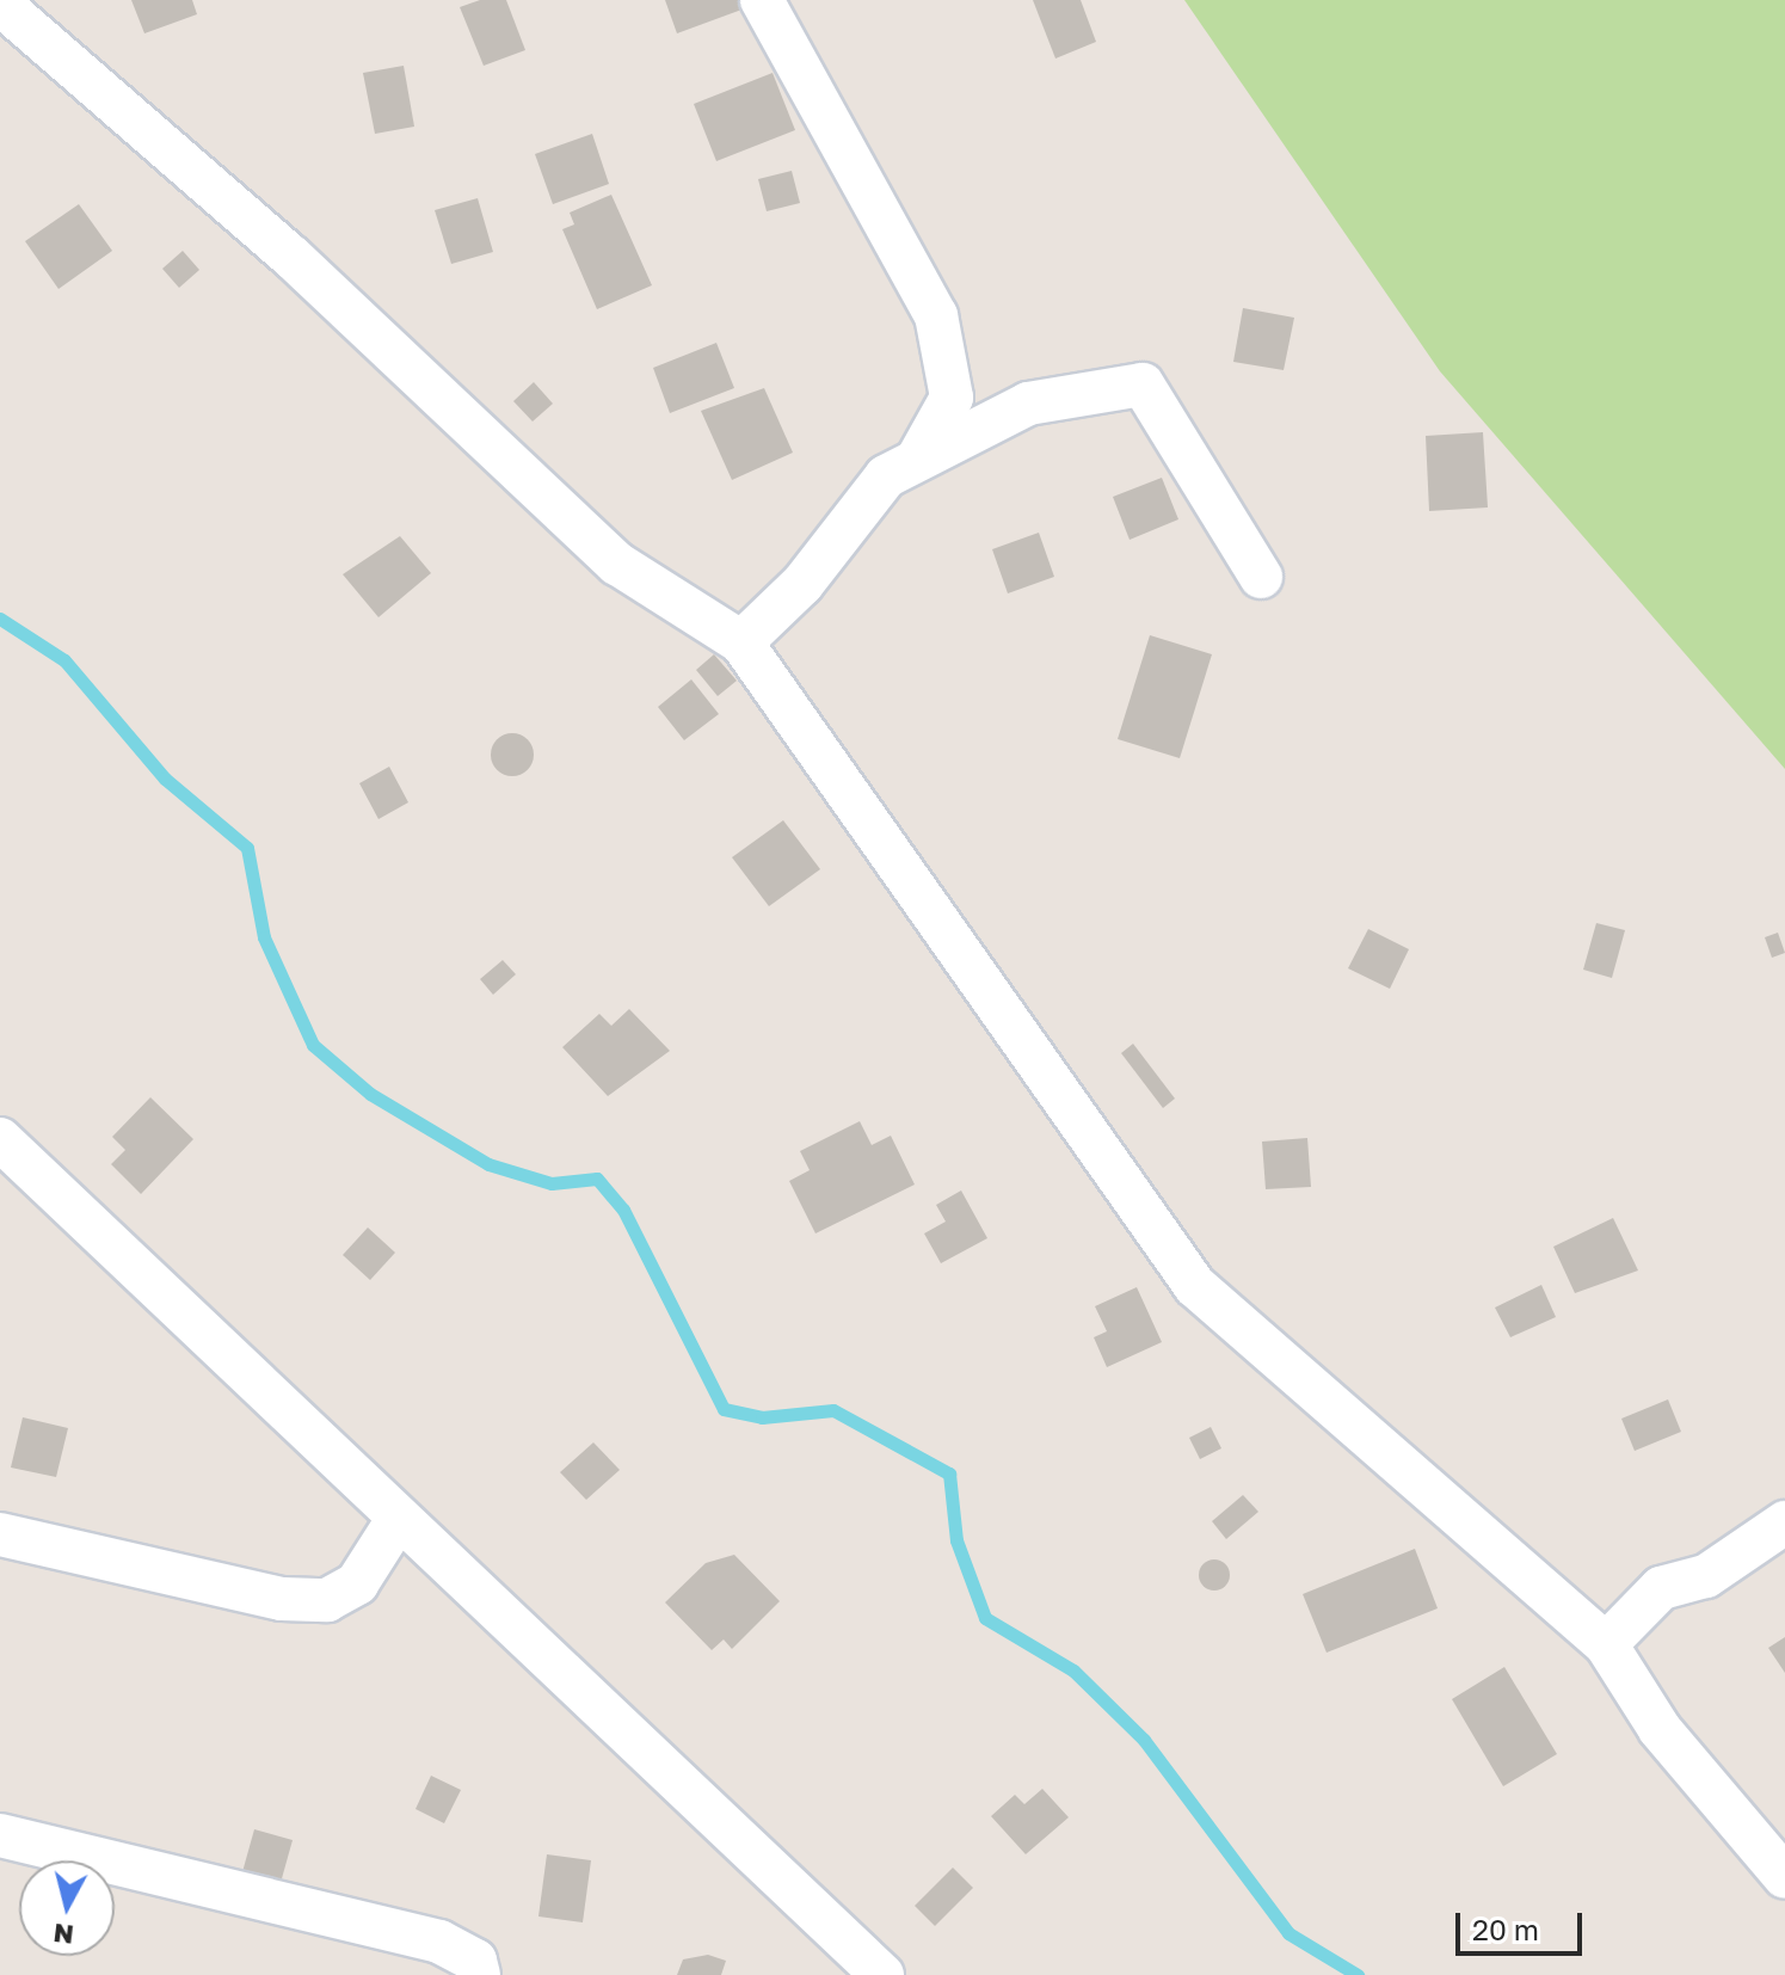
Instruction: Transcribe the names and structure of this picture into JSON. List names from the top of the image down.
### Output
{
  "scale_bar": "20 m",
  "north": "bottom"
}
